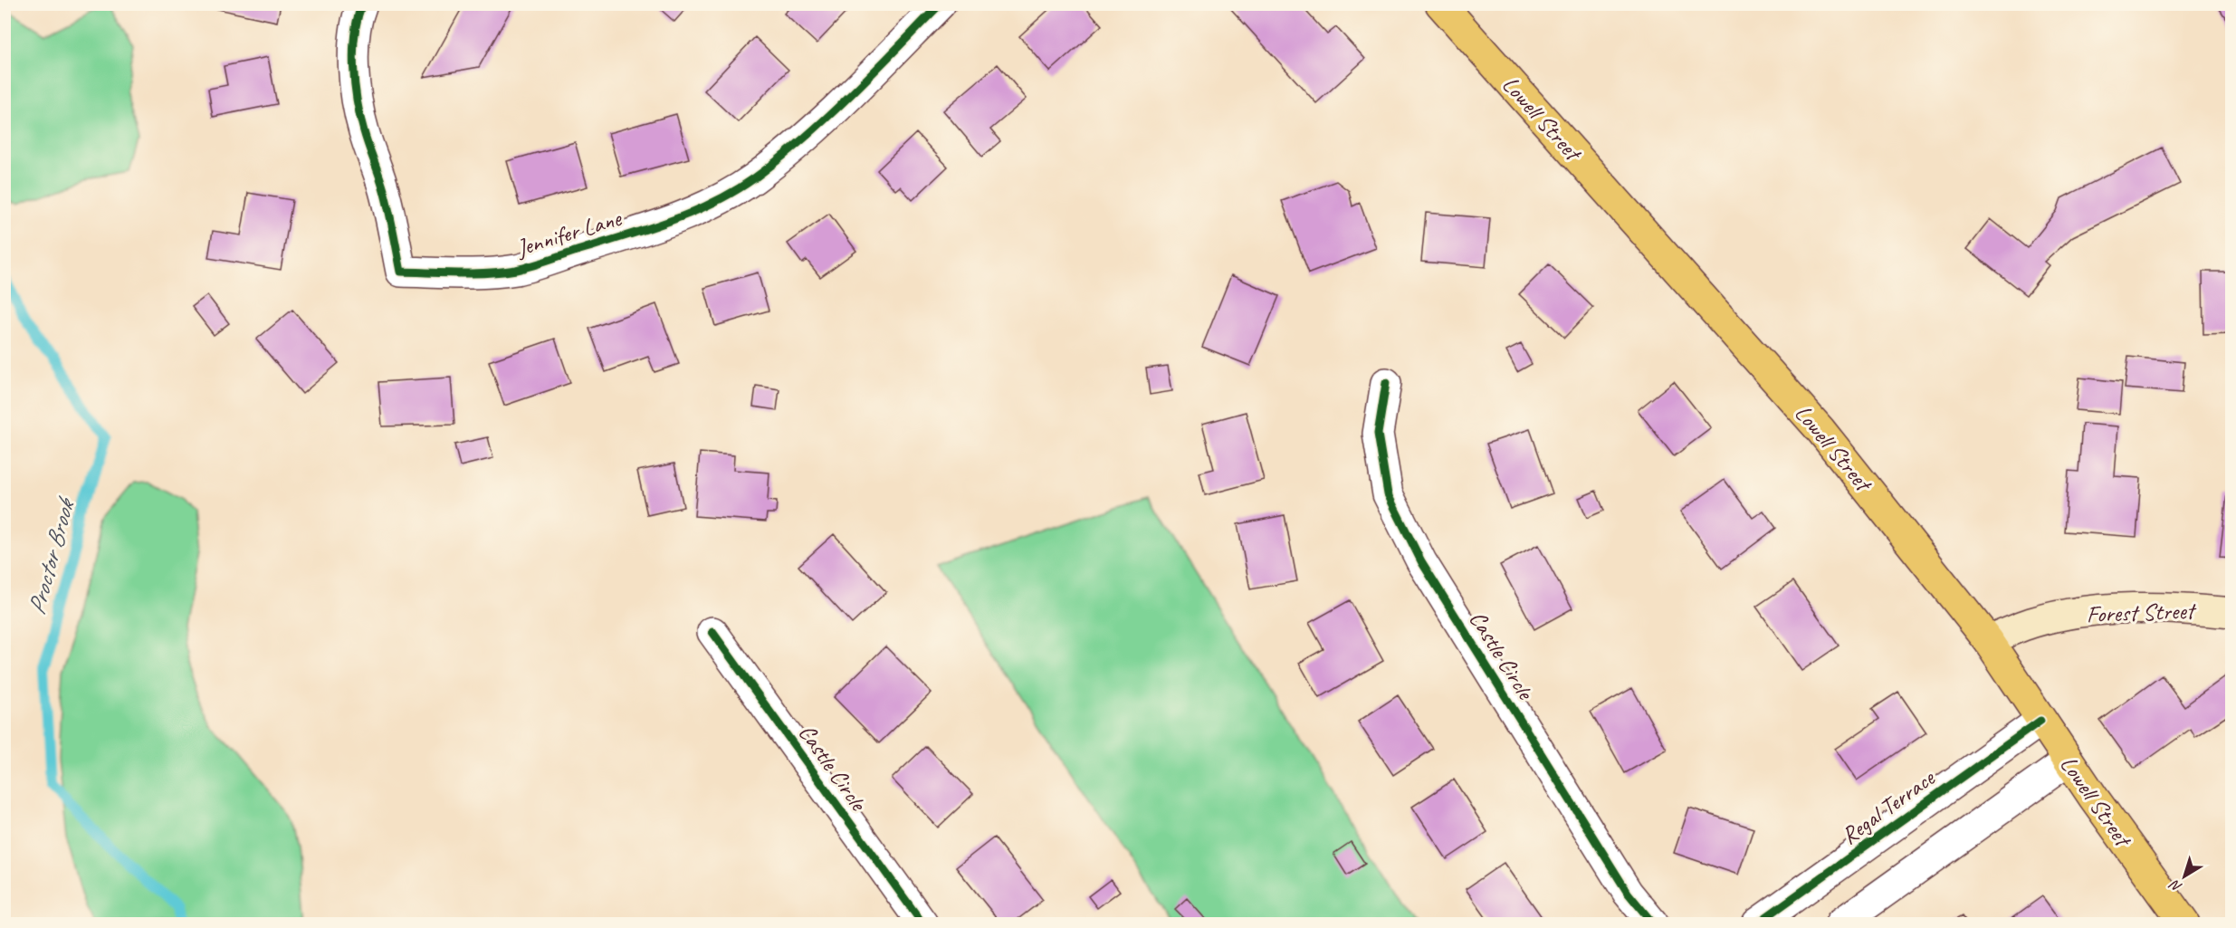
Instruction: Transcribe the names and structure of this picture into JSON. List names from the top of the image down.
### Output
{
  "streets": {
    "main road": ["Lowell Street"],
    "street": [
      "Jennifer Lane",
      "Forest Street",
      "Castle Circle",
      "Regal Terrace"
    ]
  },
  "crossings": [
    ["Lowell Street", "Forest Street"],
    ["Lowell Street", "Regal Terrace"]
  ],
  "water": ["Proctor Brook"],
  "north": "bottom left"
}
